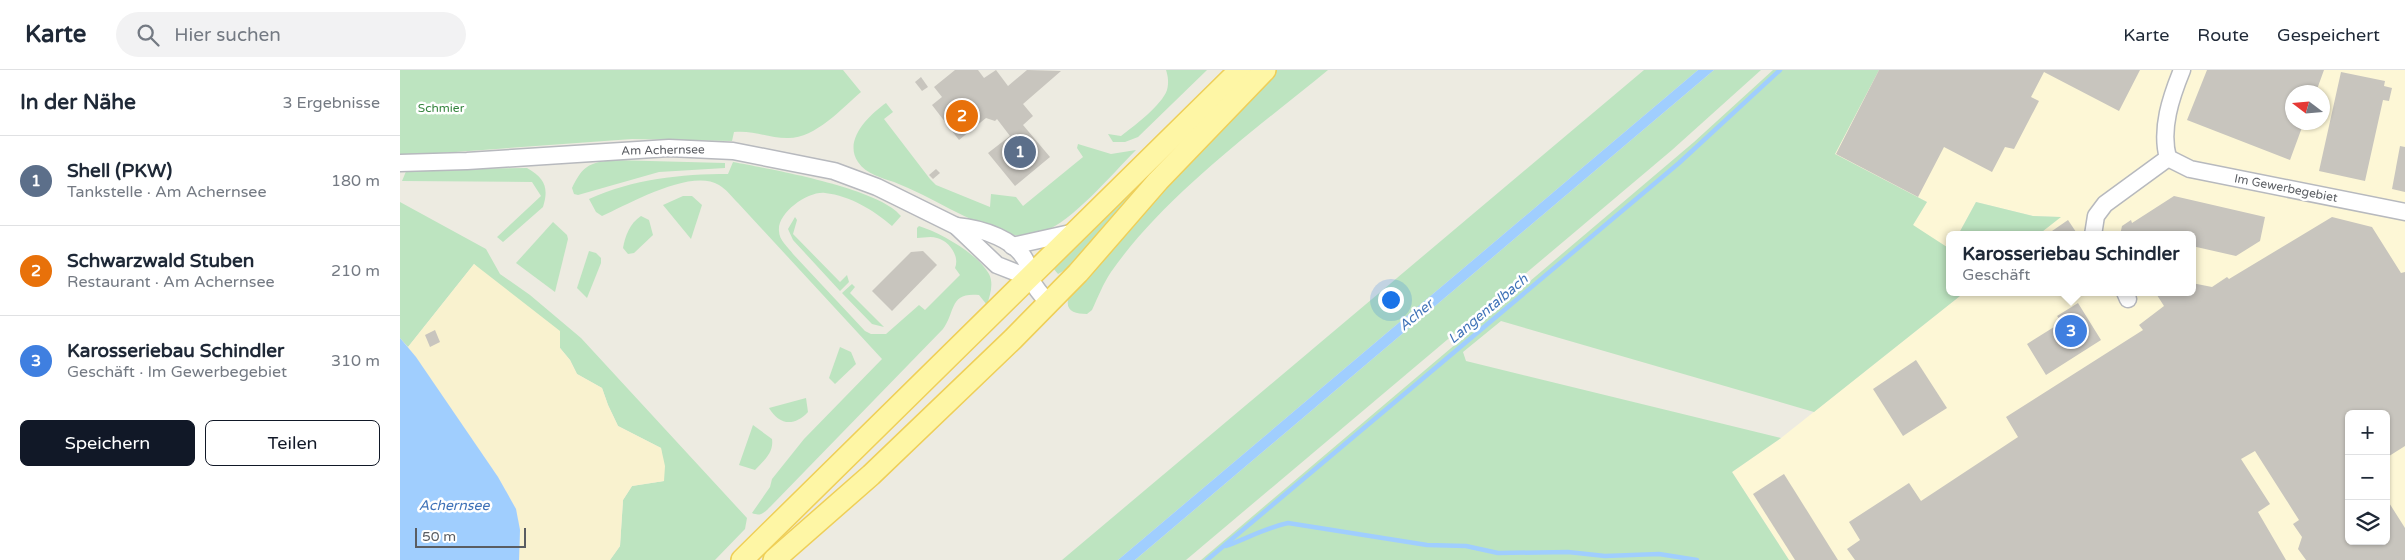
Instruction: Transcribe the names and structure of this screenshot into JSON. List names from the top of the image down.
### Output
{
  "streets": {
    "street": ["Am Achernsee", "Im Gewerbegebiet"]
  },
  "water": ["Langentalbach", "Acher", "Achernsee"],
  "parks": ["Schmier"],
  "scale_bar": "50 m",
  "north": "left",
  "page": {
    "header": "Karte",
    "search": "Hier suchen",
    "nav": ["Karte", "Route", "Gespeichert"],
    "heading": ["In der Nähe", "3 Ergebnisse"],
    "pins": ["2", "1", "3"],
    "list": [
      {
        "mark": "1",
        "name": "Shell (PKW)",
        "note": "Tankstelle · Am Achernsee",
        "value": "180 m"
      },
      {
        "mark": "2",
        "name": "Schwarzwald Stuben",
        "note": "Restaurant · Am Achernsee",
        "value": "210 m"
      },
      {
        "mark": "3",
        "name": "Karosseriebau Schindler",
        "note": "Geschäft · Im Gewerbegebiet",
        "value": "310 m"
      }
    ],
    "popup": ["Karosseriebau Schindler", "Geschäft"],
    "buttons": ["Speichern", "Teilen"],
    "map_buttons": ["+", "−"],
    "scale": "50 m"
  }
}
